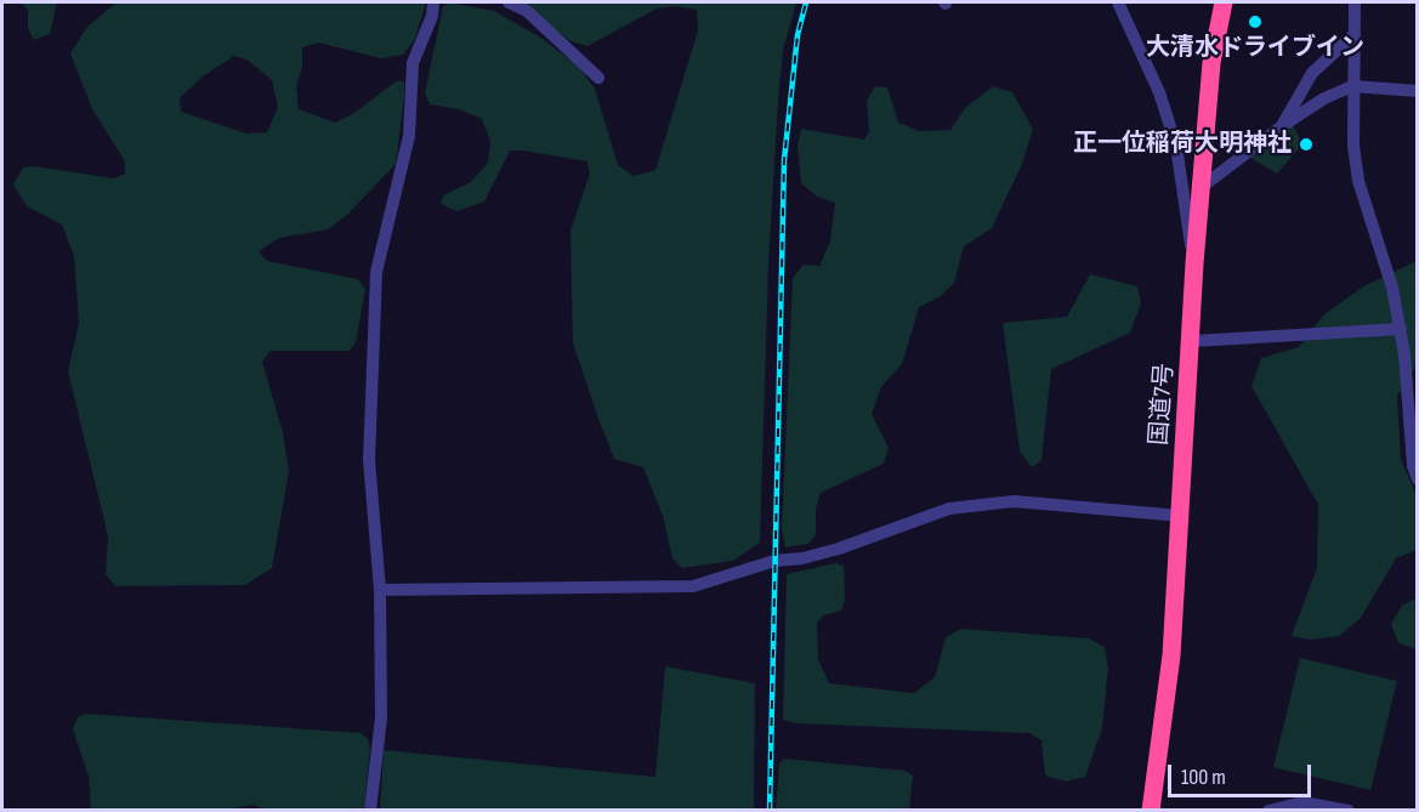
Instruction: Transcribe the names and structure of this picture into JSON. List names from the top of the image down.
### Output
{
  "streets": {
    "highway": ["国道7号"]
  },
  "places": ["大清水ドライブイン", "正一位稲荷大明神社"],
  "scale_bar": "100 m"
}
